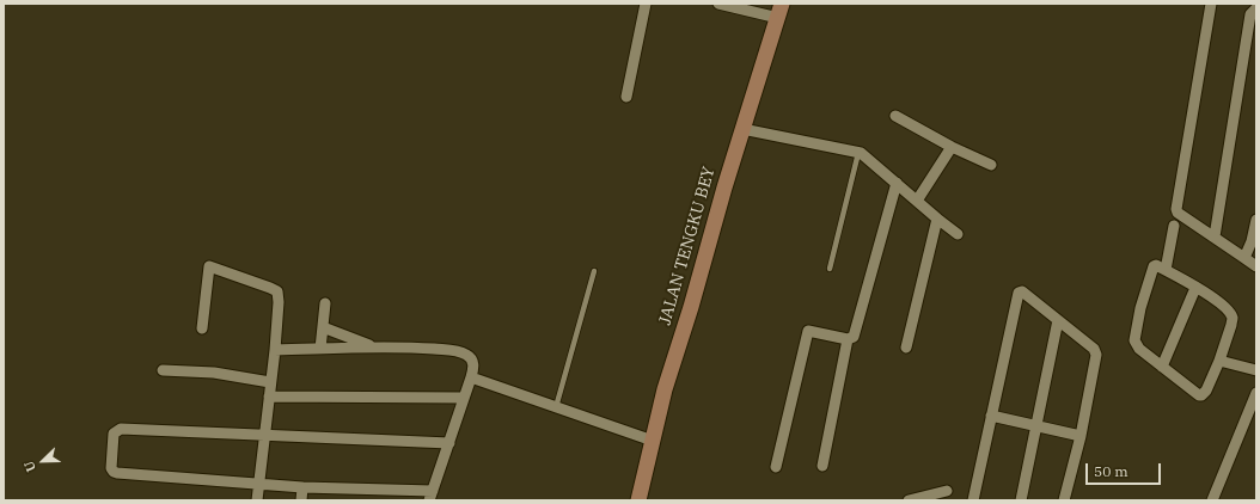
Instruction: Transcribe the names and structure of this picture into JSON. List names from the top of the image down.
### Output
{
  "streets": {
    "main road": ["JALAN TENGKU BEY"]
  },
  "scale_bar": "50 m",
  "north": "bottom left"
}
